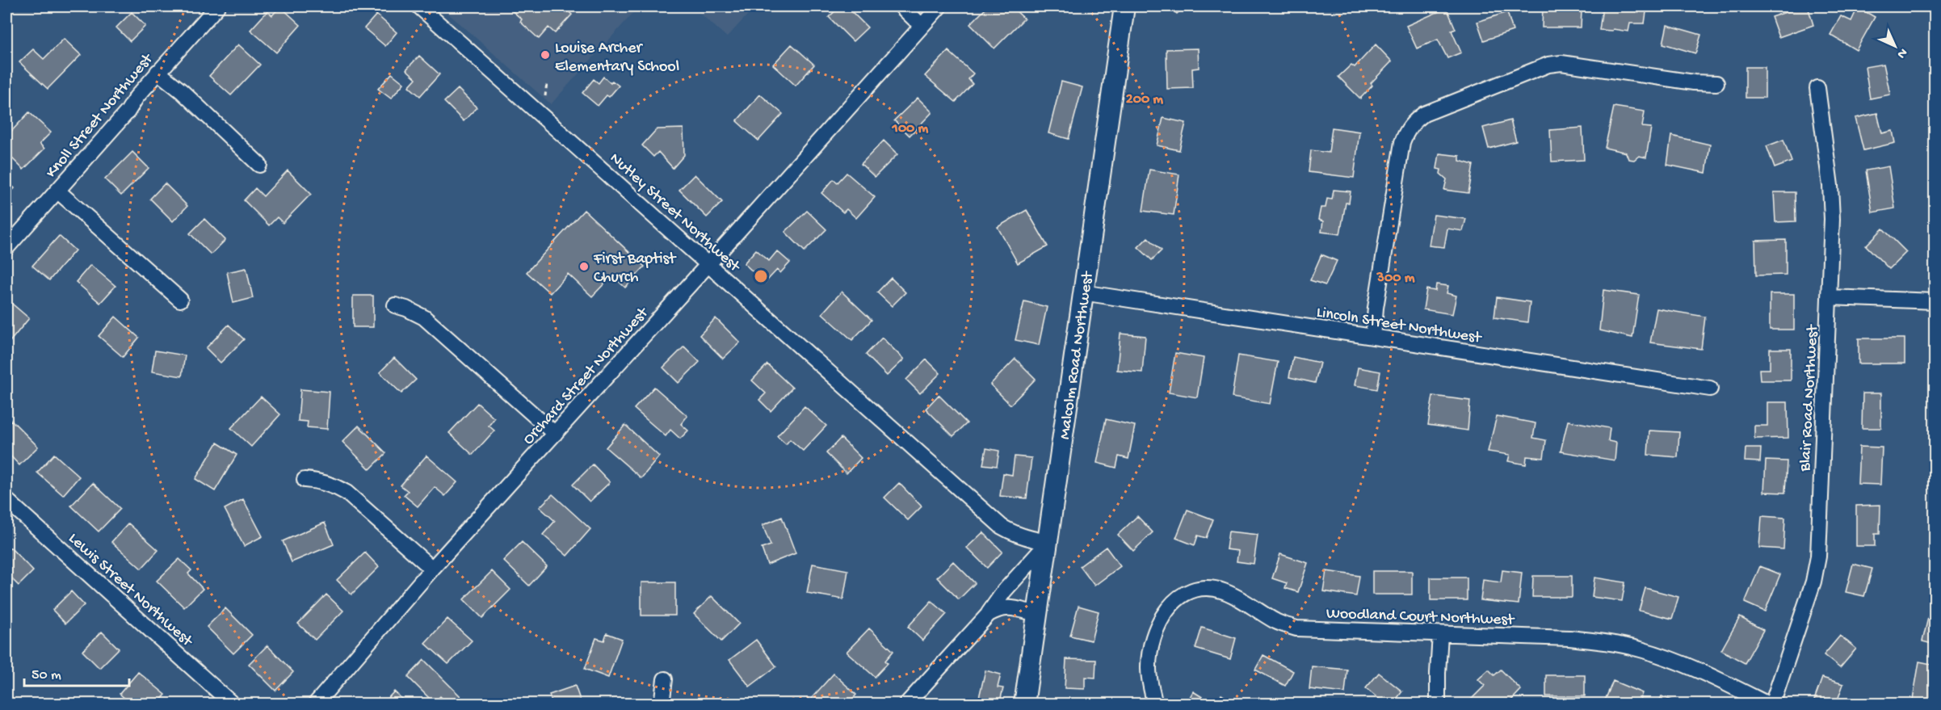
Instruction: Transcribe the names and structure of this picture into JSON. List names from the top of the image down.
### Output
{
  "streets": {
    "main road": ["Malcolm Road Northwest"],
    "street": [
      "Knoll Street Northwest",
      "Nutley Street Northwest",
      "Lincoln Street Northwest",
      "Orchard Street Northwest",
      "Blair Road Northwest",
      "Lewis Street Northwest",
      "Woodland Court Northwest"
    ]
  },
  "crossings": [
    ["Nutley Street Northwest", "Malcolm Road Northwest"],
    ["Nutley Street Northwest", "Orchard Street Northwest"],
    ["Lincoln Street Northwest", "Malcolm Road Northwest"]
  ],
  "places": ["Louise Archer Elementary School", "First Baptist Church"],
  "scale_bar": "50 m",
  "north": "bottom right",
  "rings": ["200 m", "100 m", "300 m"]
}
